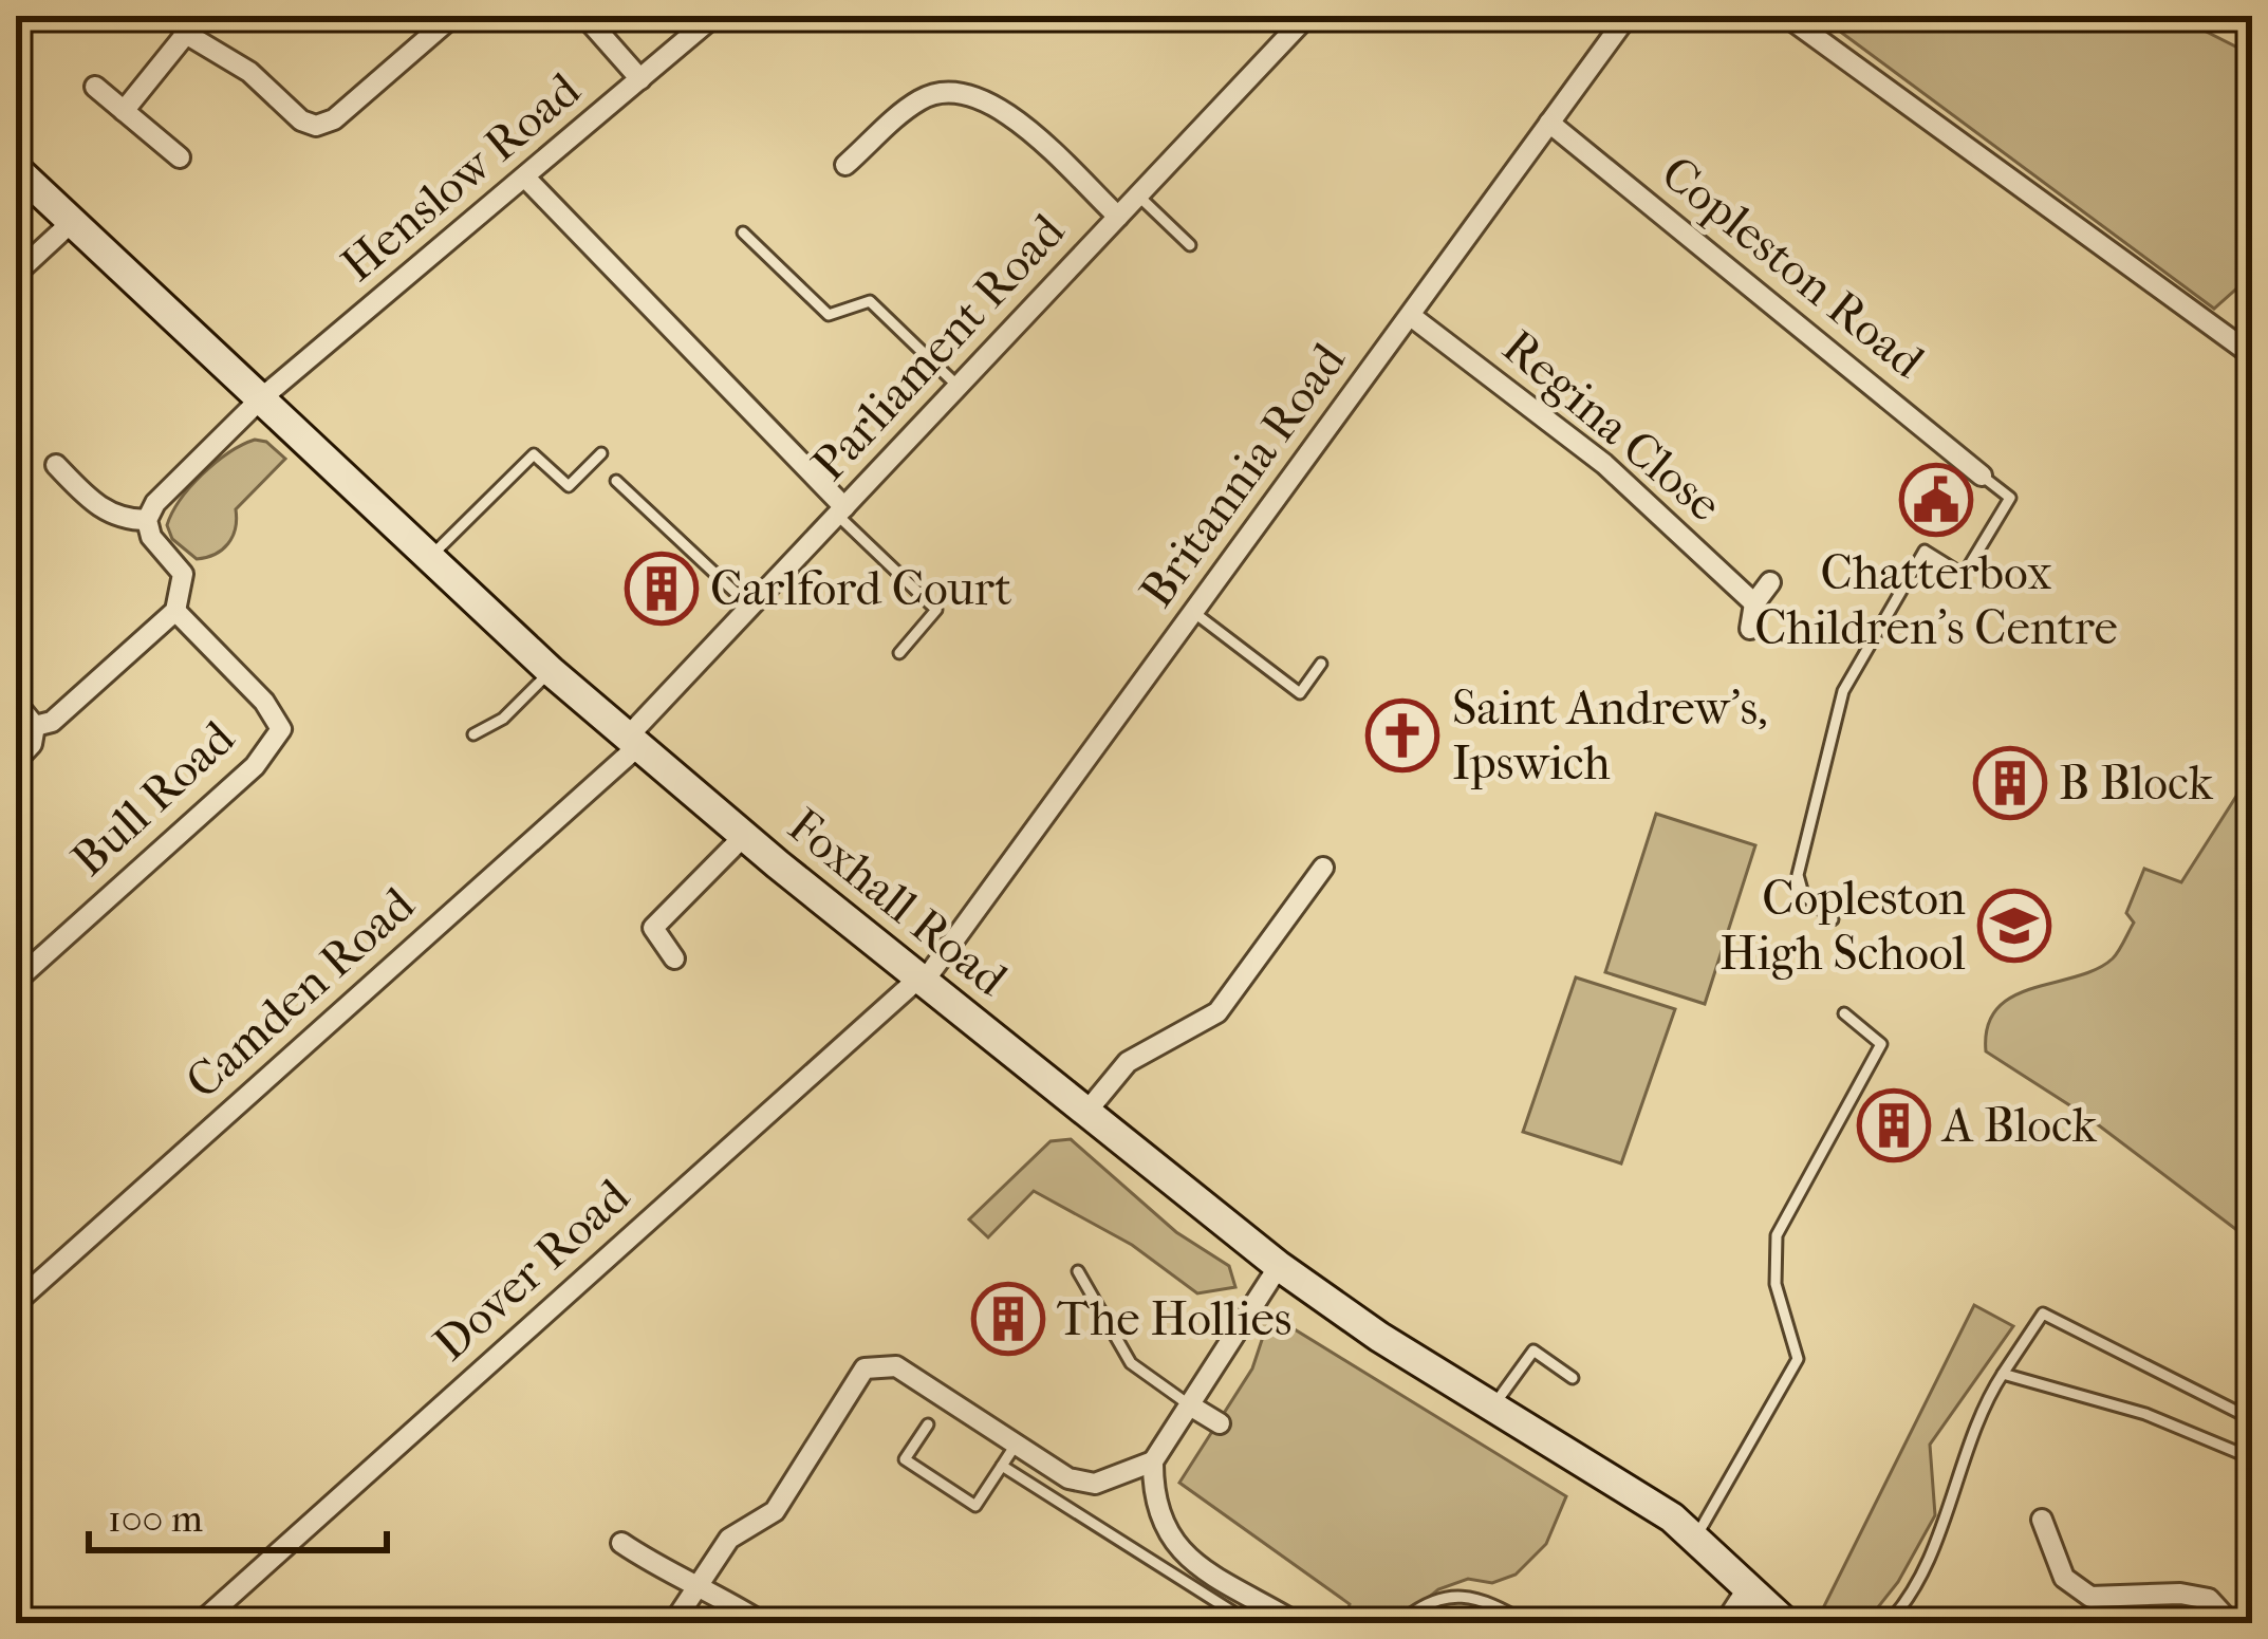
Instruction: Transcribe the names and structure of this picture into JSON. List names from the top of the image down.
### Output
{
  "streets": {
    "street": [
      "Henslow Road",
      "Copleston Road",
      "Parliament Road",
      "Regina Close",
      "Britannia Road",
      "Bull Road",
      "Foxhall Road",
      "Camden Road",
      "Dover Road"
    ]
  },
  "crossings": [
    ["Henslow Road", "Foxhall Road"],
    ["Copleston Road", "Britannia Road"],
    ["Parliament Road", "Foxhall Road"],
    ["Parliament Road", "Camden Road"],
    ["Regina Close", "Britannia Road"],
    ["Britannia Road", "Foxhall Road"],
    ["Britannia Road", "Dover Road"],
    ["Foxhall Road", "Camden Road"],
    ["Foxhall Road", "Dover Road"]
  ],
  "places": {
    "public building": ["Chatterbox Children's Centre"],
    "building": [
      "Carlford Court",
      "B Block",
      "A Block",
      "The Hollies"
    ],
    "church": ["Saint Andrew's, Ipswich"],
    "school or university": ["Copleston High School"]
  },
  "scale_bar": "100 m"
}
